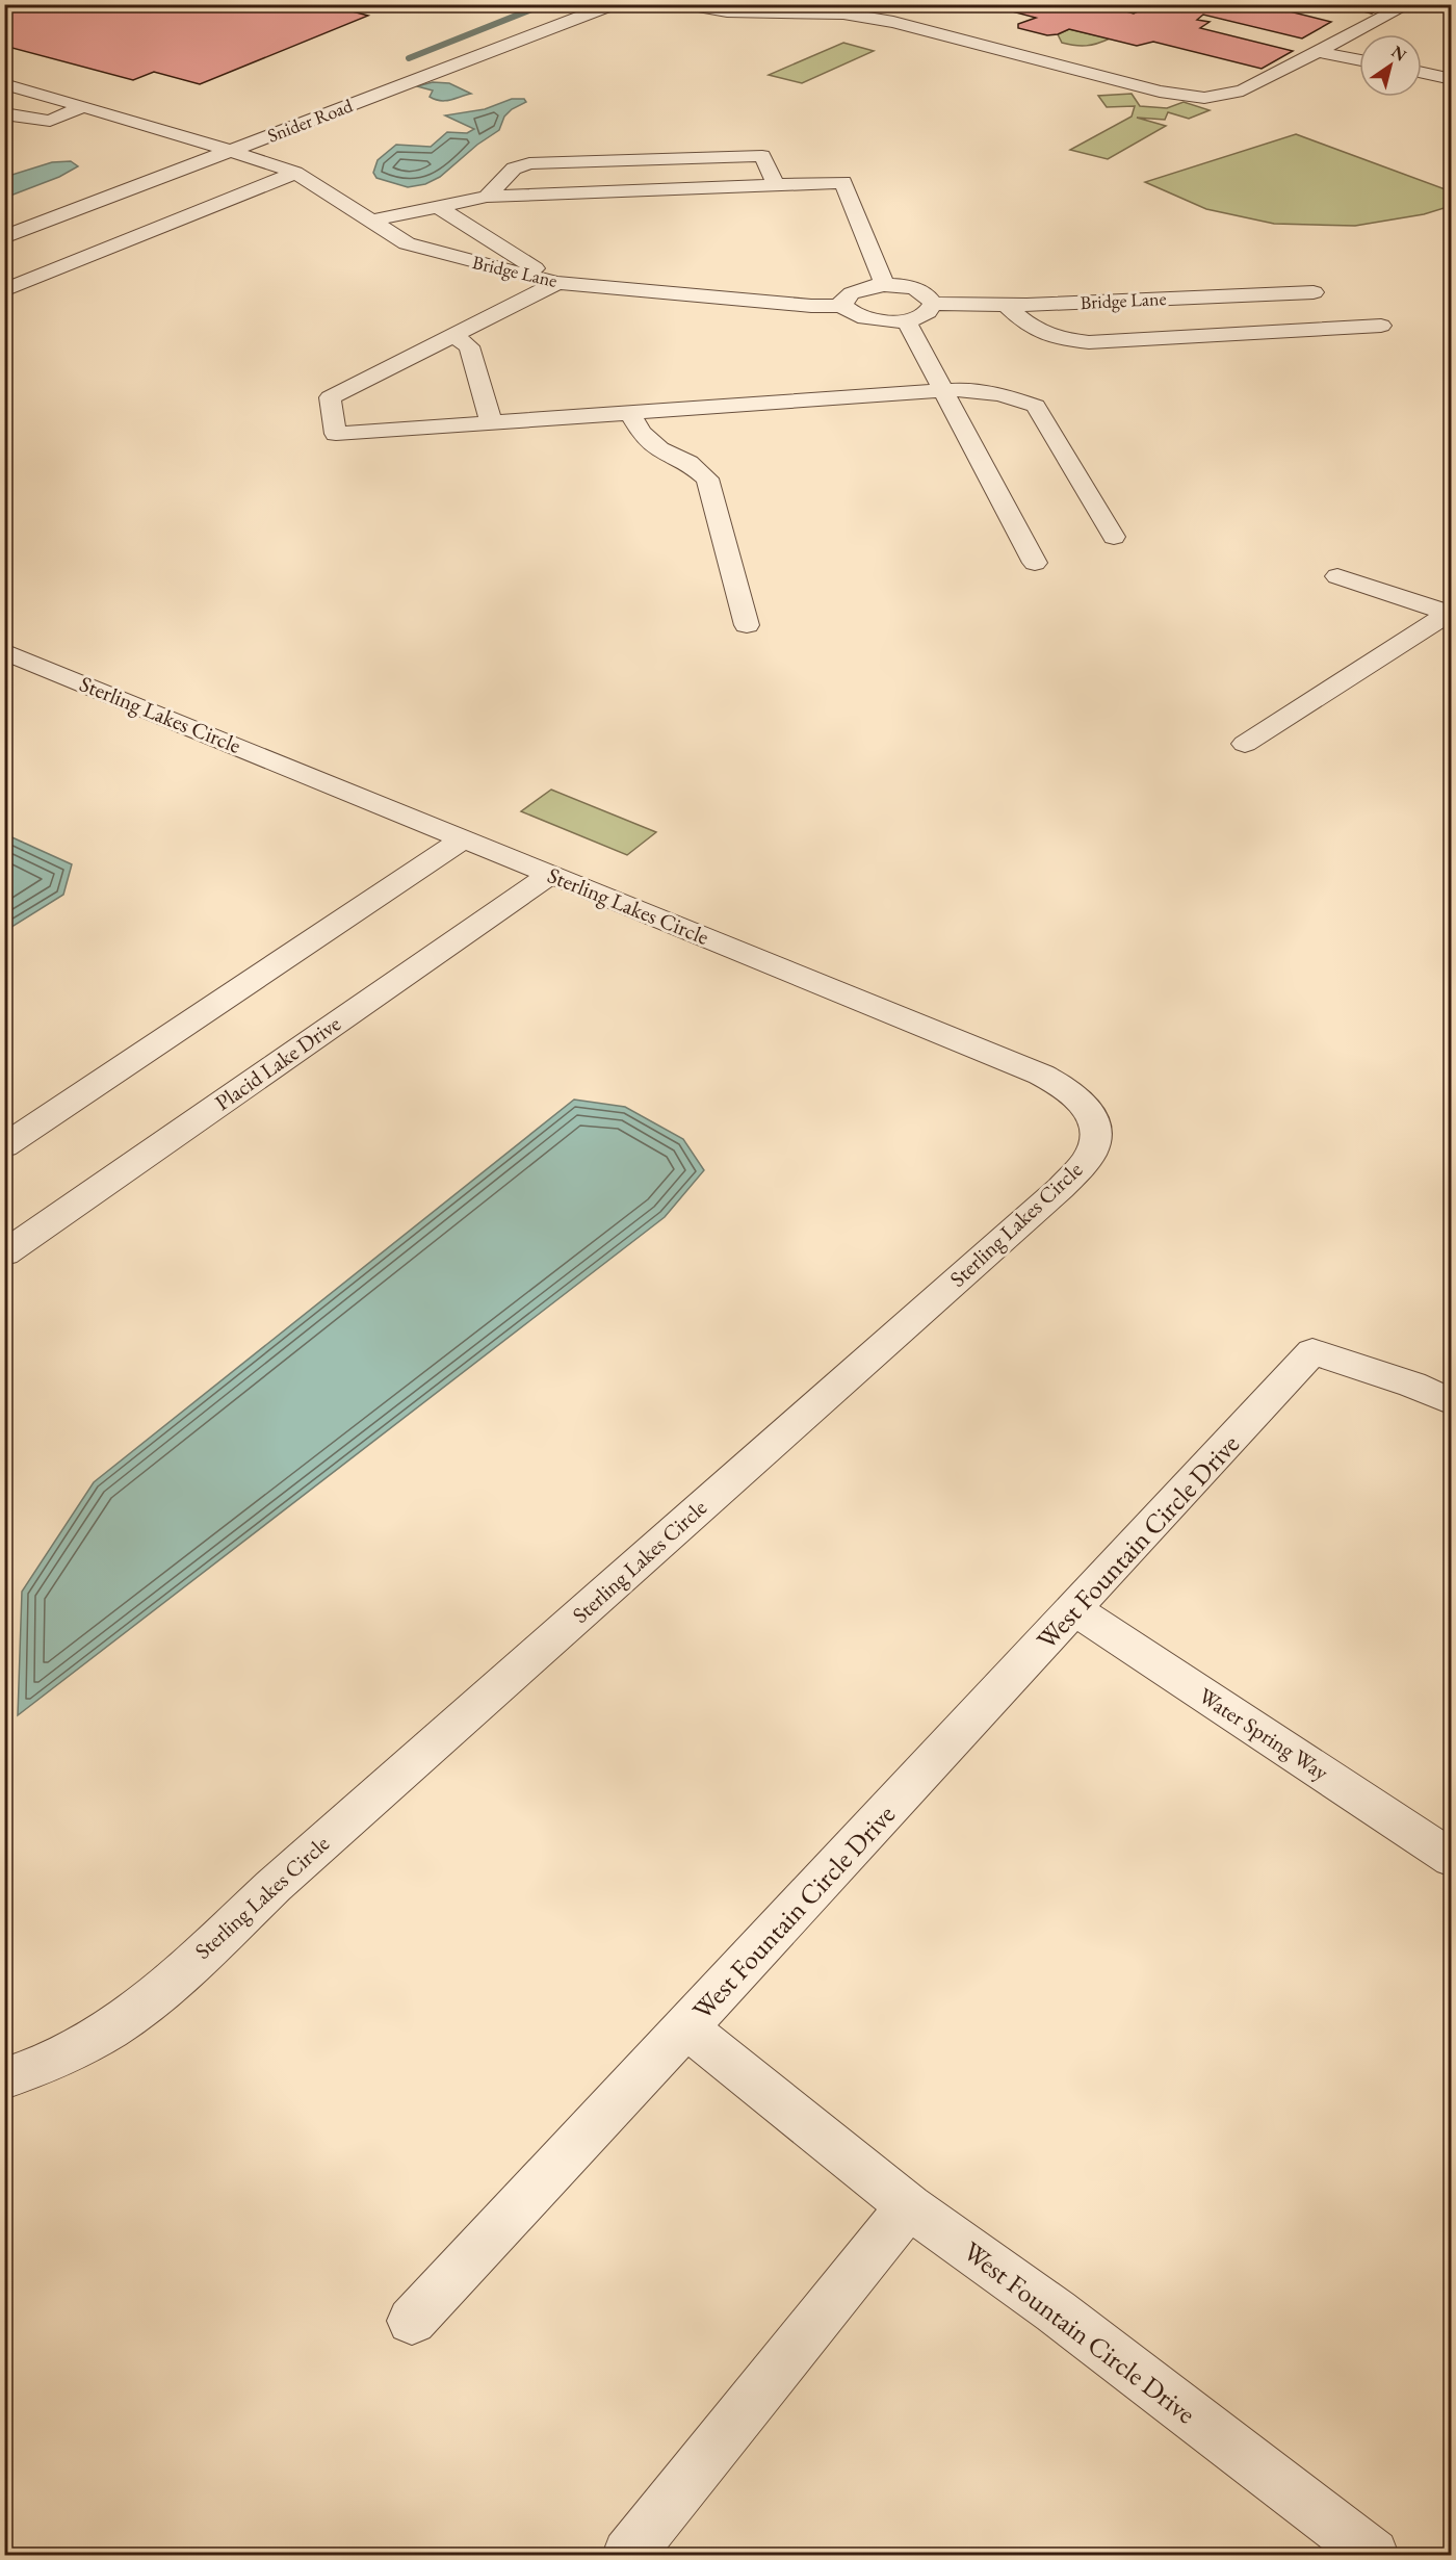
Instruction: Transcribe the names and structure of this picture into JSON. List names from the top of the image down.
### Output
{
  "streets": {
    "street": [
      "Snider Road",
      "Bridge Lane",
      "Sterling Lakes Circle",
      "Placid Lake Drive",
      "West Fountain Circle Drive",
      "Water Spring Way"
    ]
  },
  "crossings": [
    ["Snider Road", "Bridge Lane"],
    ["Sterling Lakes Circle", "Placid Lake Drive"],
    ["West Fountain Circle Drive", "Water Spring Way"]
  ],
  "north": "top right"
}
